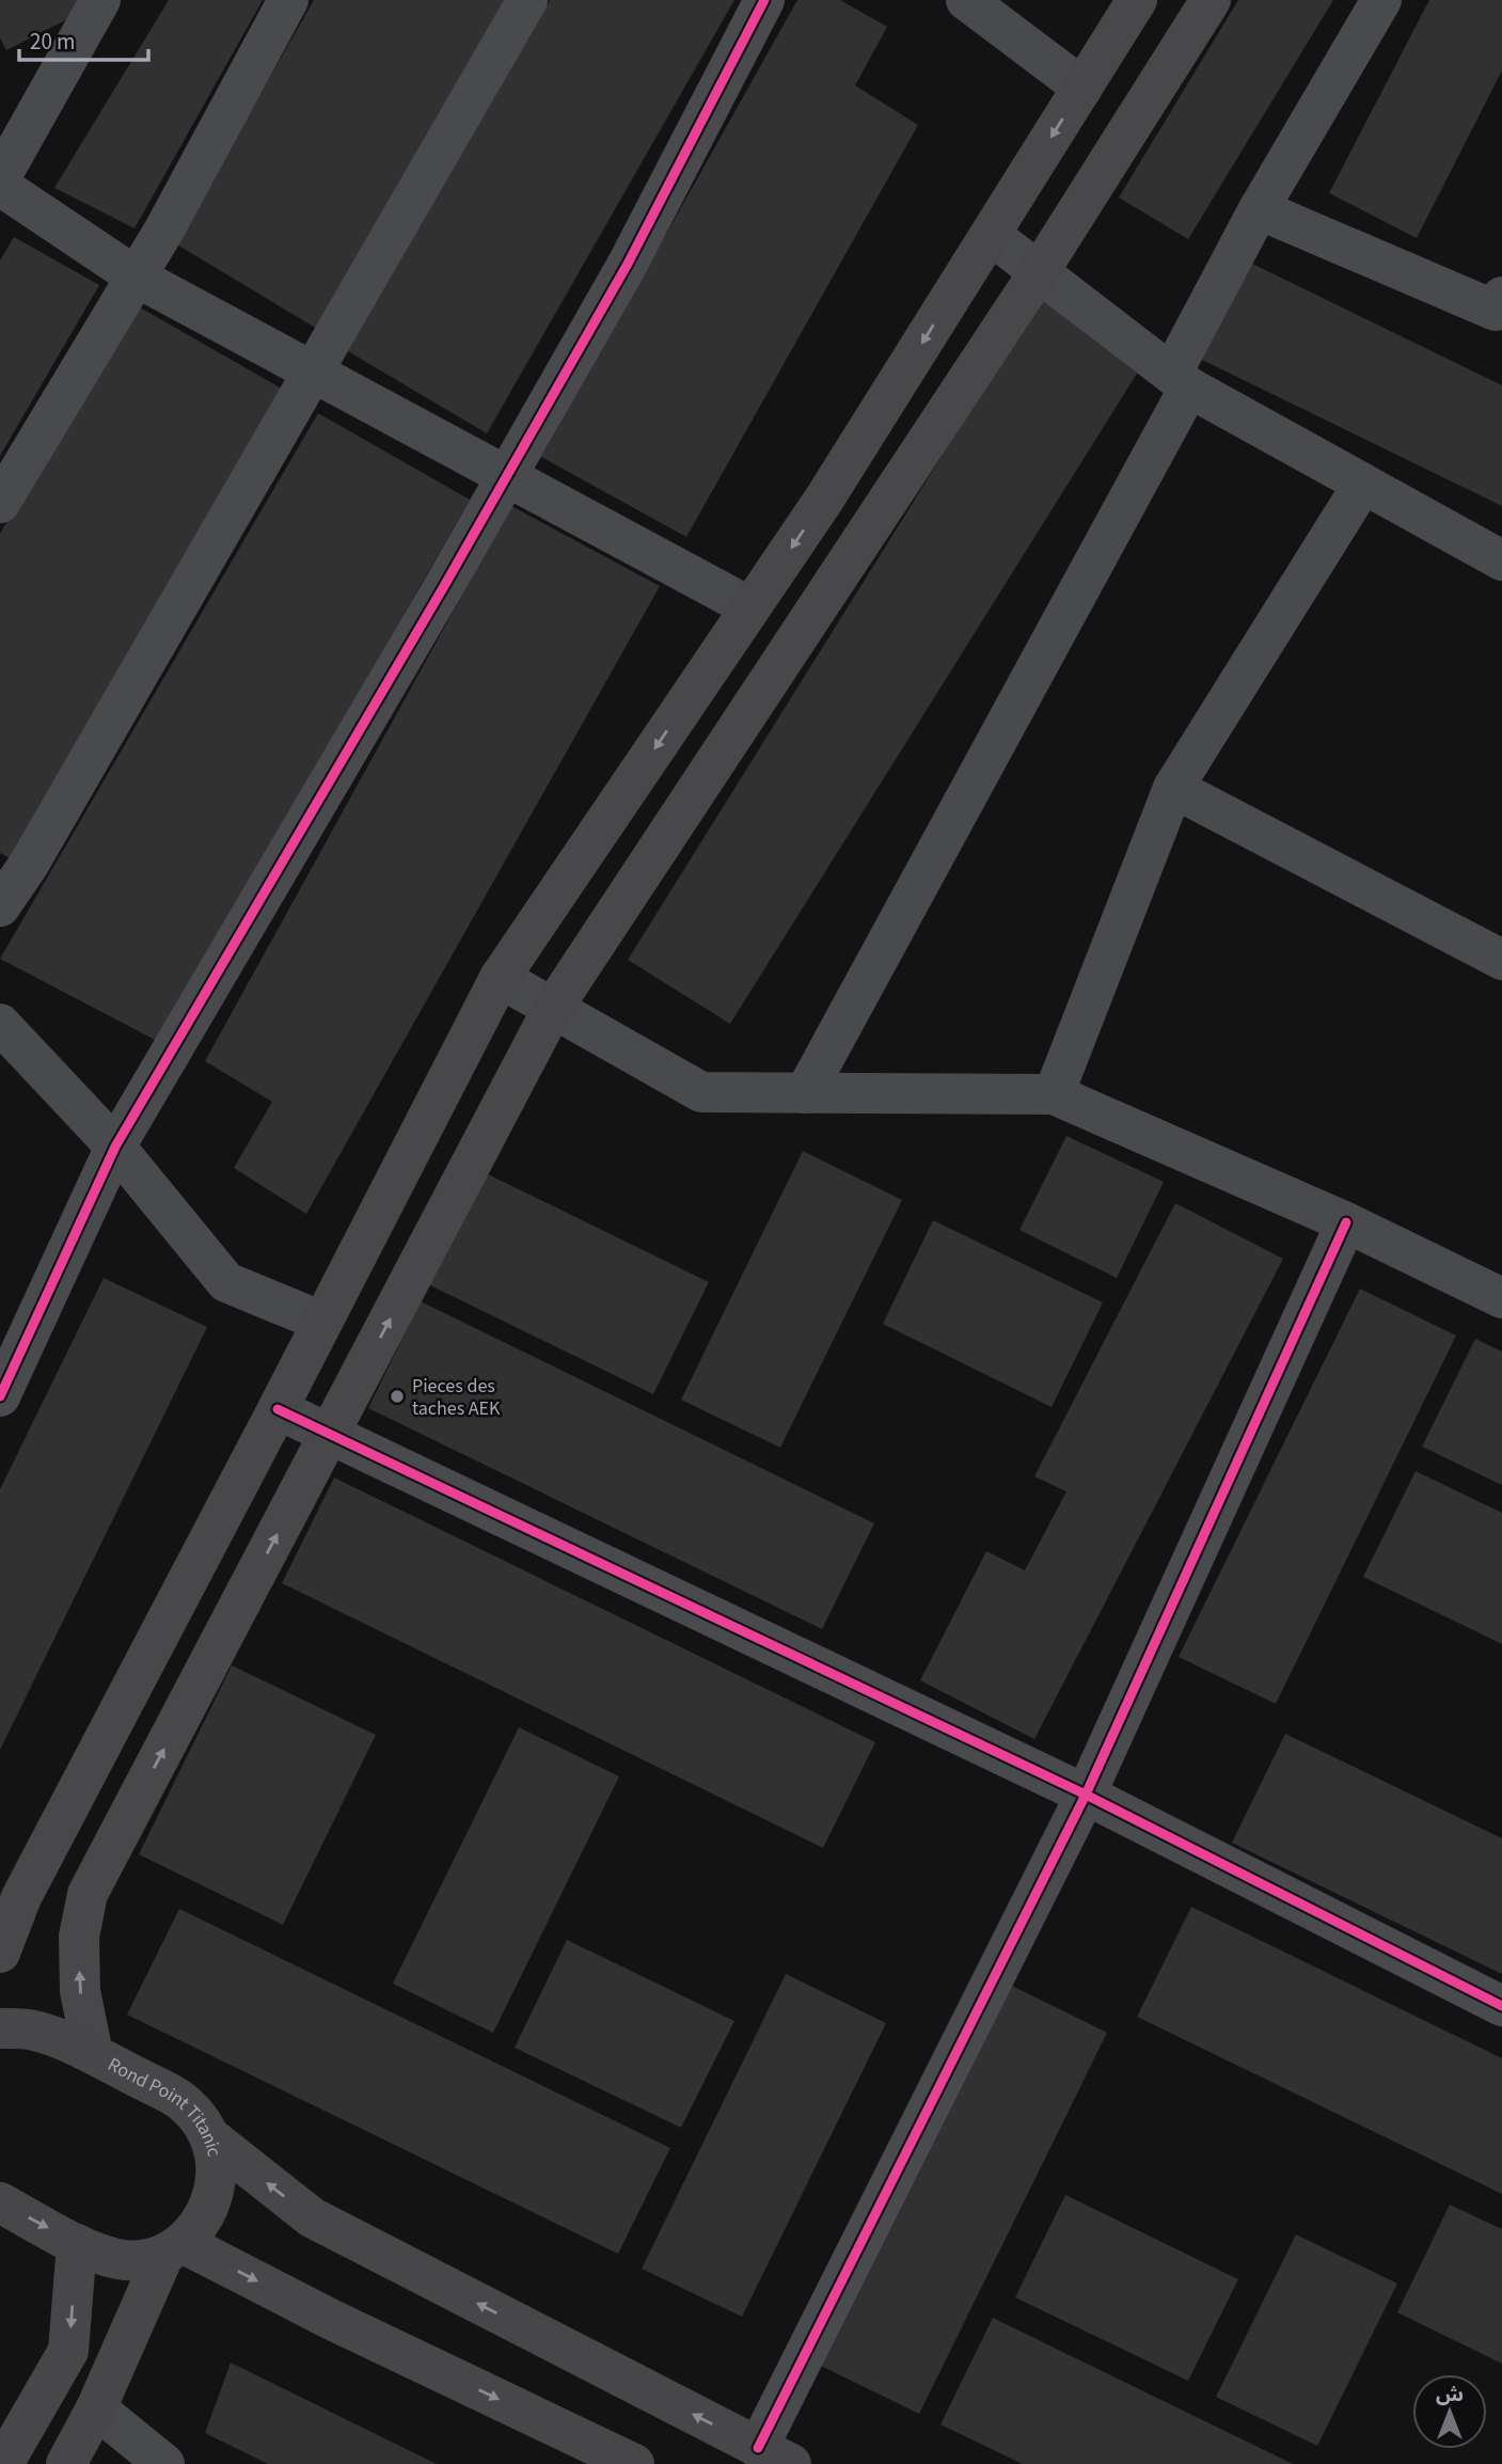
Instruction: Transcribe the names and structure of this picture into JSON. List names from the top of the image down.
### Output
{
  "streets": {
    "main road": ["Rond Point Titanic"]
  },
  "places": ["Pieces des taches AEK"],
  "scale_bar": "20 m",
  "north": "top"
}
